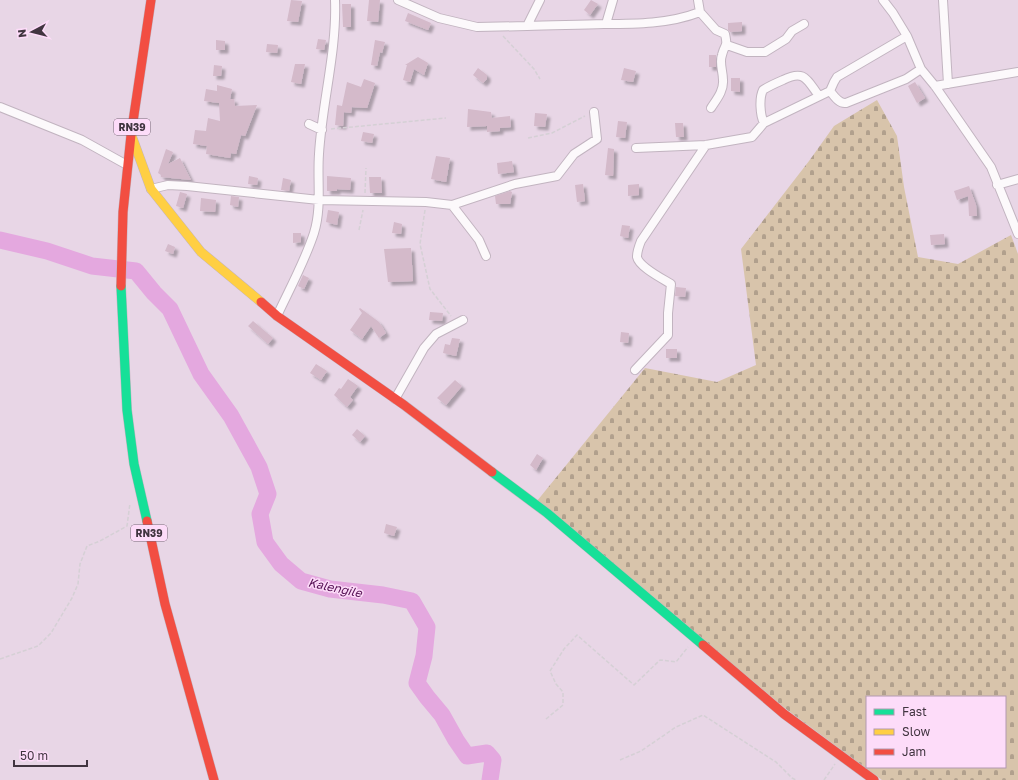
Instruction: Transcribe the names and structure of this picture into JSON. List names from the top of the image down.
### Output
{
  "streets": {
    "main road": ["RN39"]
  },
  "water": ["Kalengile"],
  "legend": ["Fast", "Slow", "Jam"],
  "scale_bar": "50 m",
  "north": "left"
}
